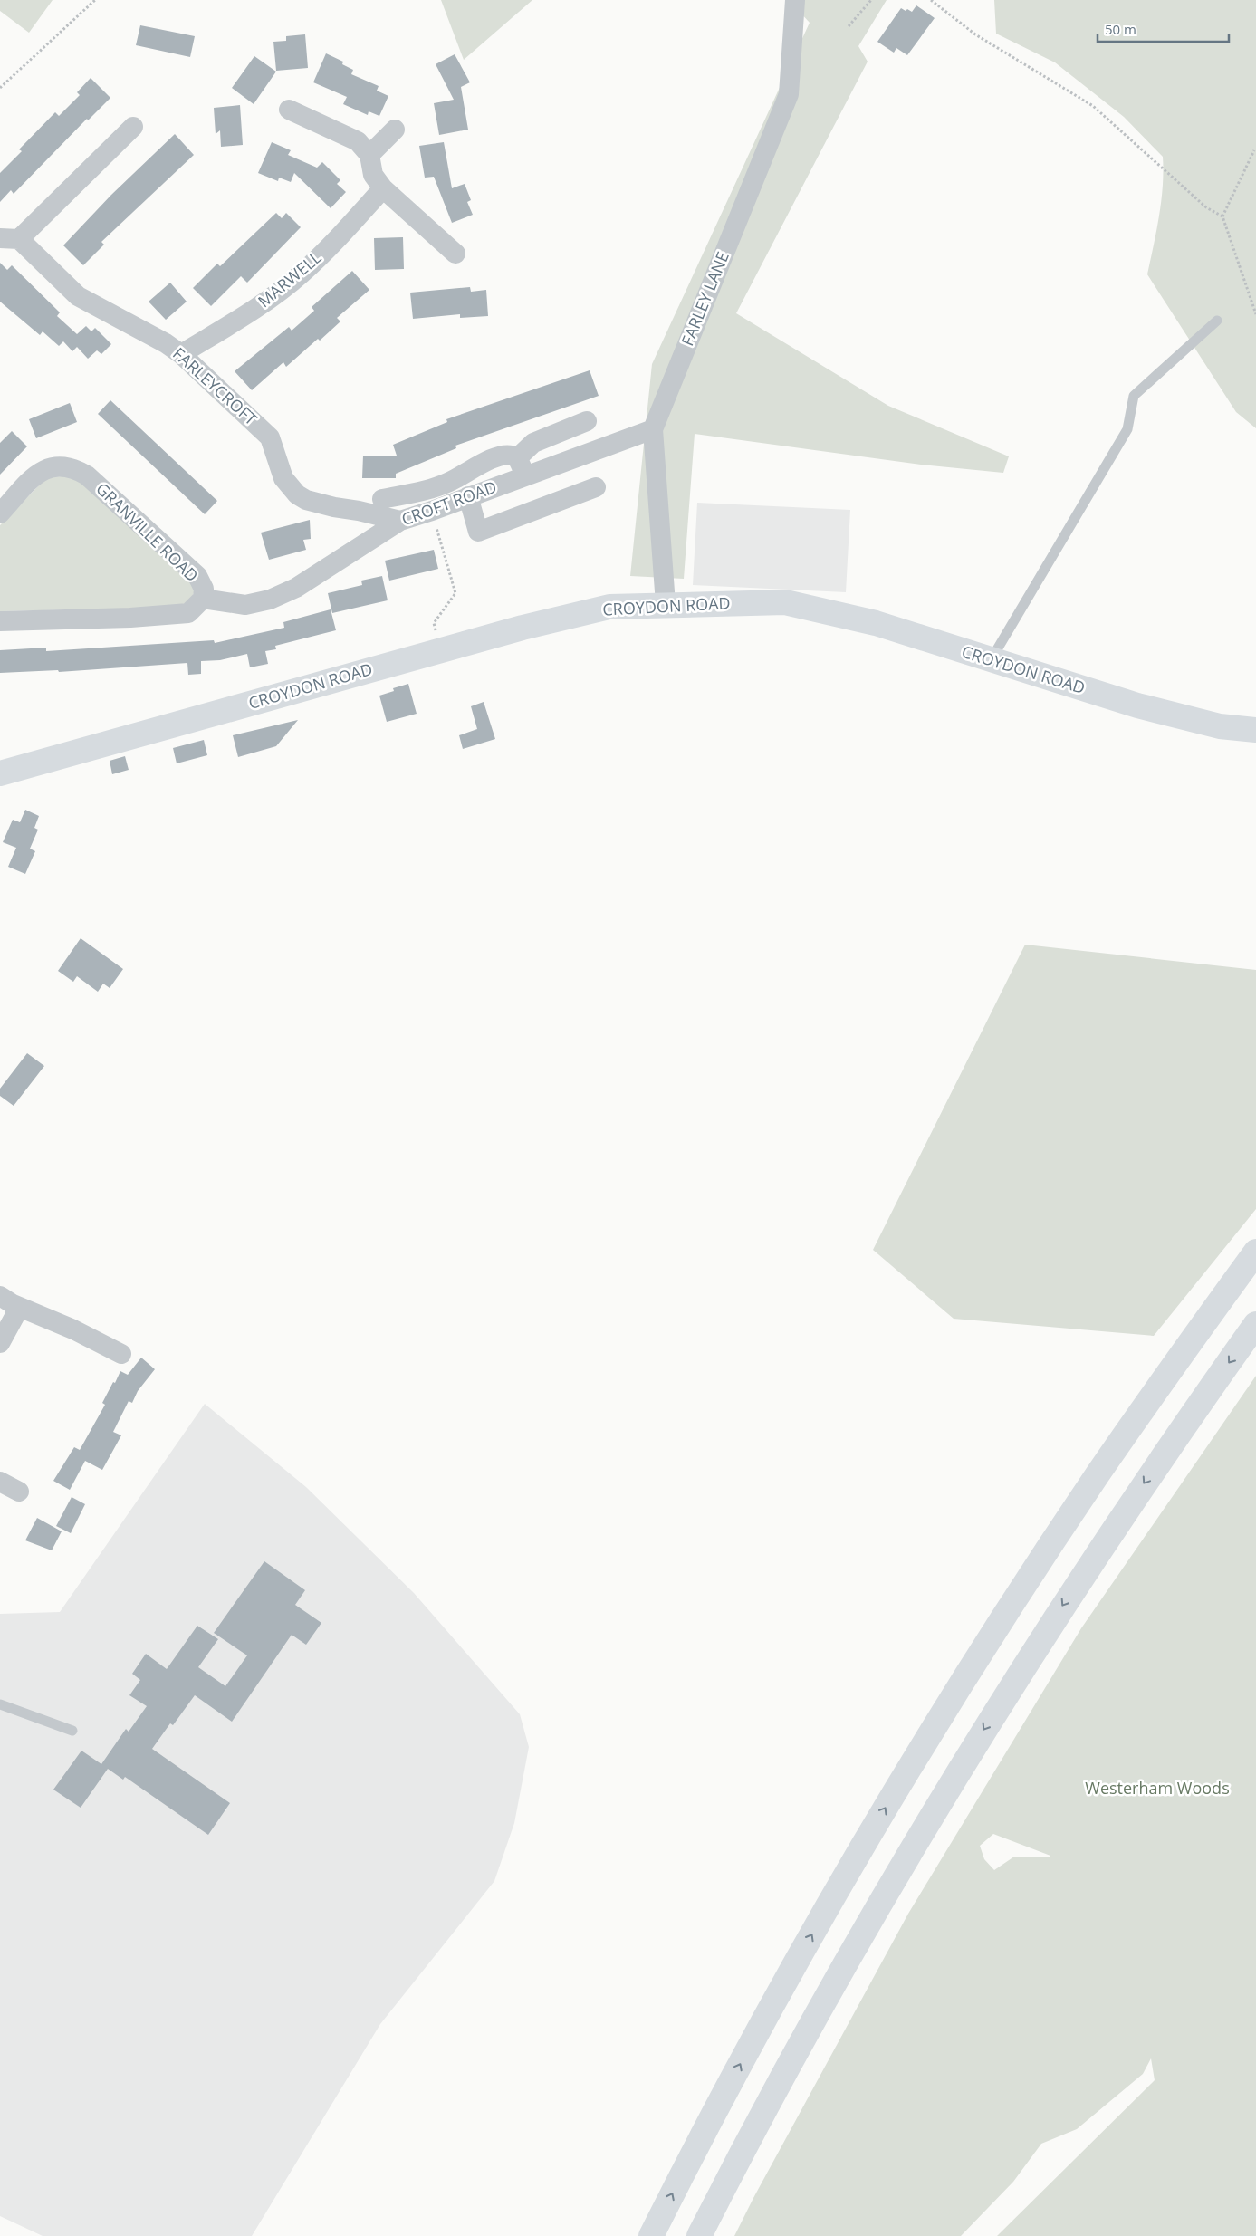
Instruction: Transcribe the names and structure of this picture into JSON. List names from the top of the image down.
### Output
{
  "streets": {
    "main road": ["CROYDON ROAD"],
    "street": [
      "MARWELL",
      "FARLEY LANE",
      "FARLEYCROFT",
      "CROFT ROAD",
      "GRANVILLE ROAD"
    ]
  },
  "crossings": [
    ["MARWELL", "FARLEYCROFT"],
    ["FARLEY LANE", "CROFT ROAD"],
    ["FARLEY LANE", "CROYDON ROAD"],
    ["FARLEYCROFT", "CROFT ROAD"],
    ["CROFT ROAD", "GRANVILLE ROAD"]
  ],
  "parks": ["Westerham Woods"],
  "scale_bar": "50 m"
}
